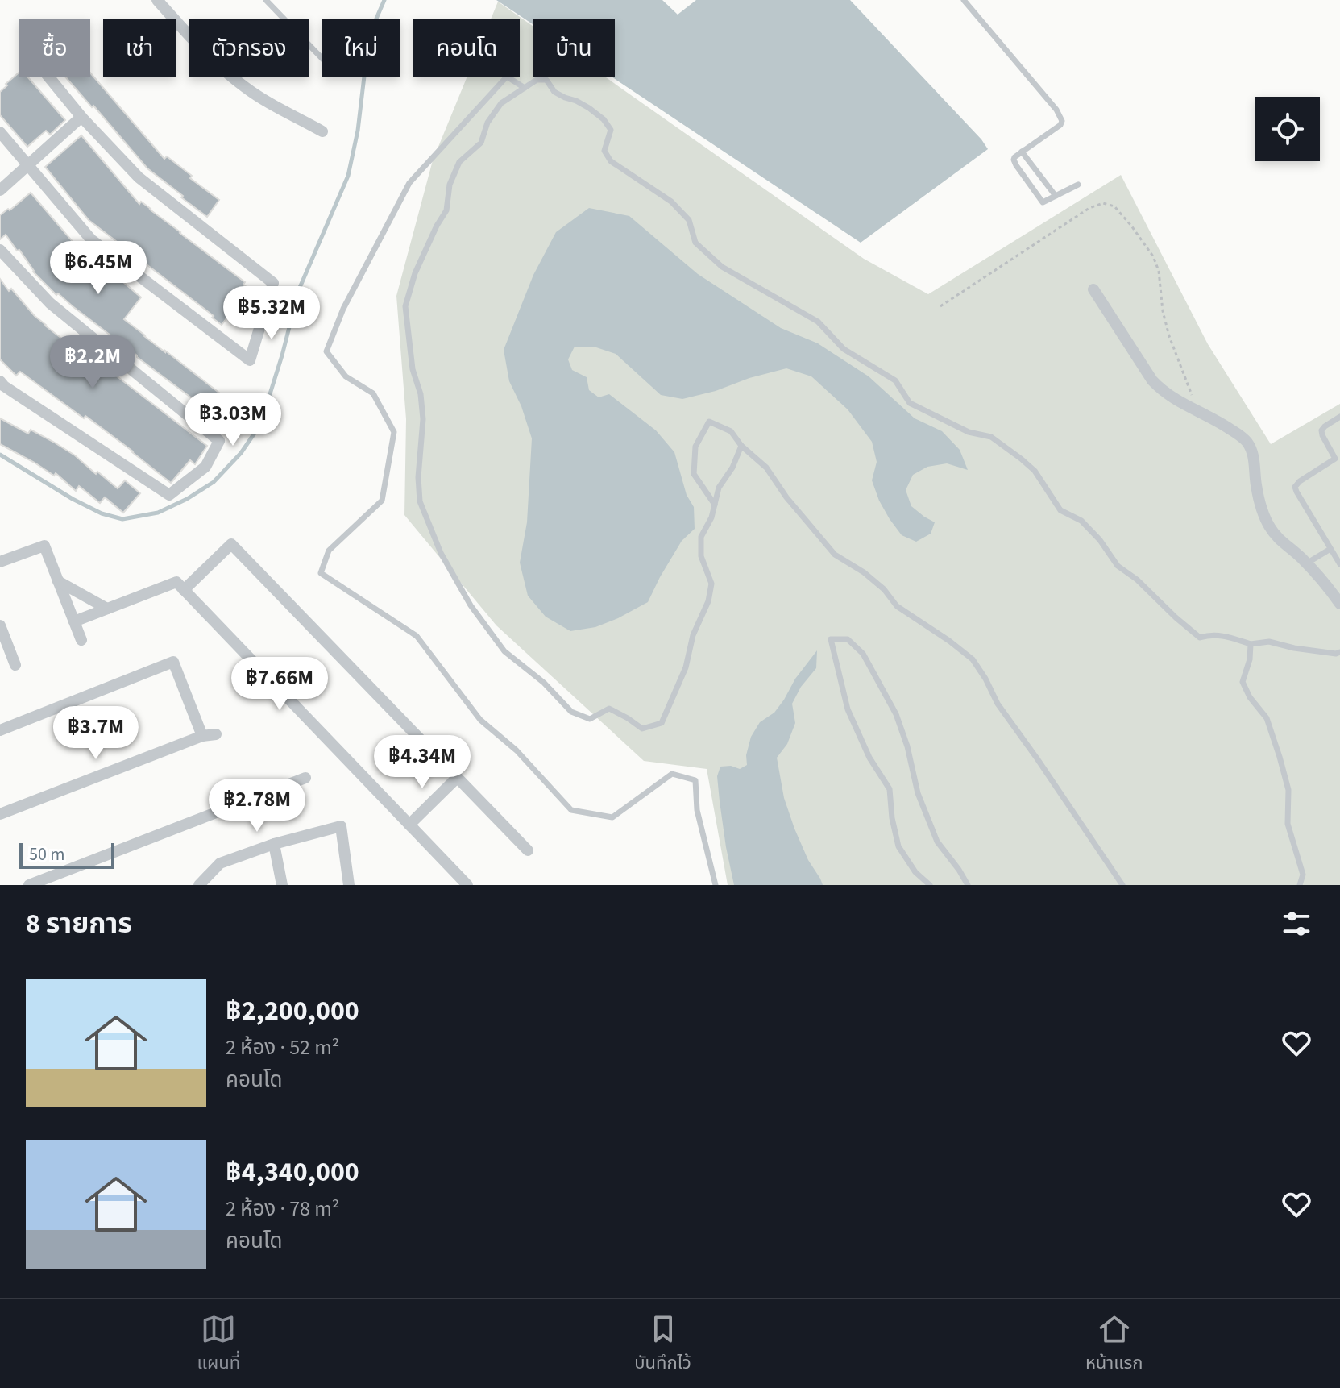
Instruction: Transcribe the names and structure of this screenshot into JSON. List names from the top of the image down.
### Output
{
  "scale_bar": "50 m",
  "page": {
    "chip": [
      "ซื้อ",
      "เช่า",
      "ตัวกรอง",
      "ใหม่",
      "คอนโด",
      "บ้าน"
    ],
    "price": [
      "฿6.45M",
      "฿5.32M",
      "฿2.2M",
      "฿3.03M",
      "฿7.66M",
      "฿3.7M",
      "฿4.34M",
      "฿2.78M"
    ],
    "scale": "50 m",
    "heading": "8 รายการ",
    "list": [
      {
        "name": "฿2,200,000",
        "note": "2 ห้อง · 52 m² · คอนโด"
      },
      {
        "name": "฿4,340,000",
        "note": "2 ห้อง · 78 m² · คอนโด"
      }
    ],
    "tabs": ["แผนที่", "บันทึกไว้", "หน้าแรก"]
  }
}
